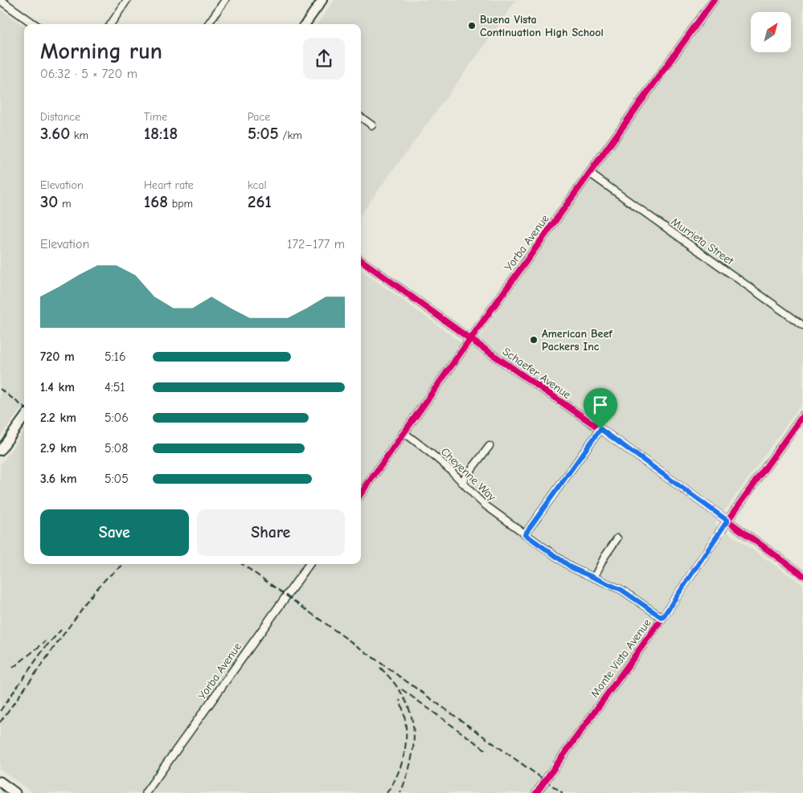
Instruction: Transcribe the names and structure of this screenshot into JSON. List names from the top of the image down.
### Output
{
  "streets": {
    "street": [
      "Murrieta Street",
      "Yorba Avenue",
      "Schaefer Avenue",
      "Cheyenne Way",
      "Monte Vista Avenue"
    ]
  },
  "crossings": [
    ["Murrieta Street", "Yorba Avenue"],
    ["Yorba Avenue", "Schaefer Avenue"],
    ["Yorba Avenue", "Cheyenne Way"],
    ["Schaefer Avenue", "Monte Vista Avenue"],
    ["Cheyenne Way", "Monte Vista Avenue"]
  ],
  "places": ["Buena Vista Continuation High School", "American Beef Packers Inc"],
  "north": "top right",
  "page": {
    "heading": ["Morning run", "06:32 · 5 × 720 m"],
    "stats": [
      ["Distance", "3.60 km"],
      ["Time", "18:18"],
      ["Pace", "5:05 /km"],
      ["Elevation", "30 m"],
      ["Heart rate", "168 bpm"],
      ["kcal", "261"]
    ],
    "chart": ["Elevation", "172–177 m"],
    "list": [
      {
        "name": "720 m",
        "note": "5:16"
      },
      {
        "name": "1.4 km",
        "note": "4:51"
      },
      {
        "name": "2.2 km",
        "note": "5:06"
      },
      {
        "name": "2.9 km",
        "note": "5:08"
      },
      {
        "name": "3.6 km",
        "note": "5:05"
      }
    ],
    "buttons": ["Save", "Share"]
  }
}
